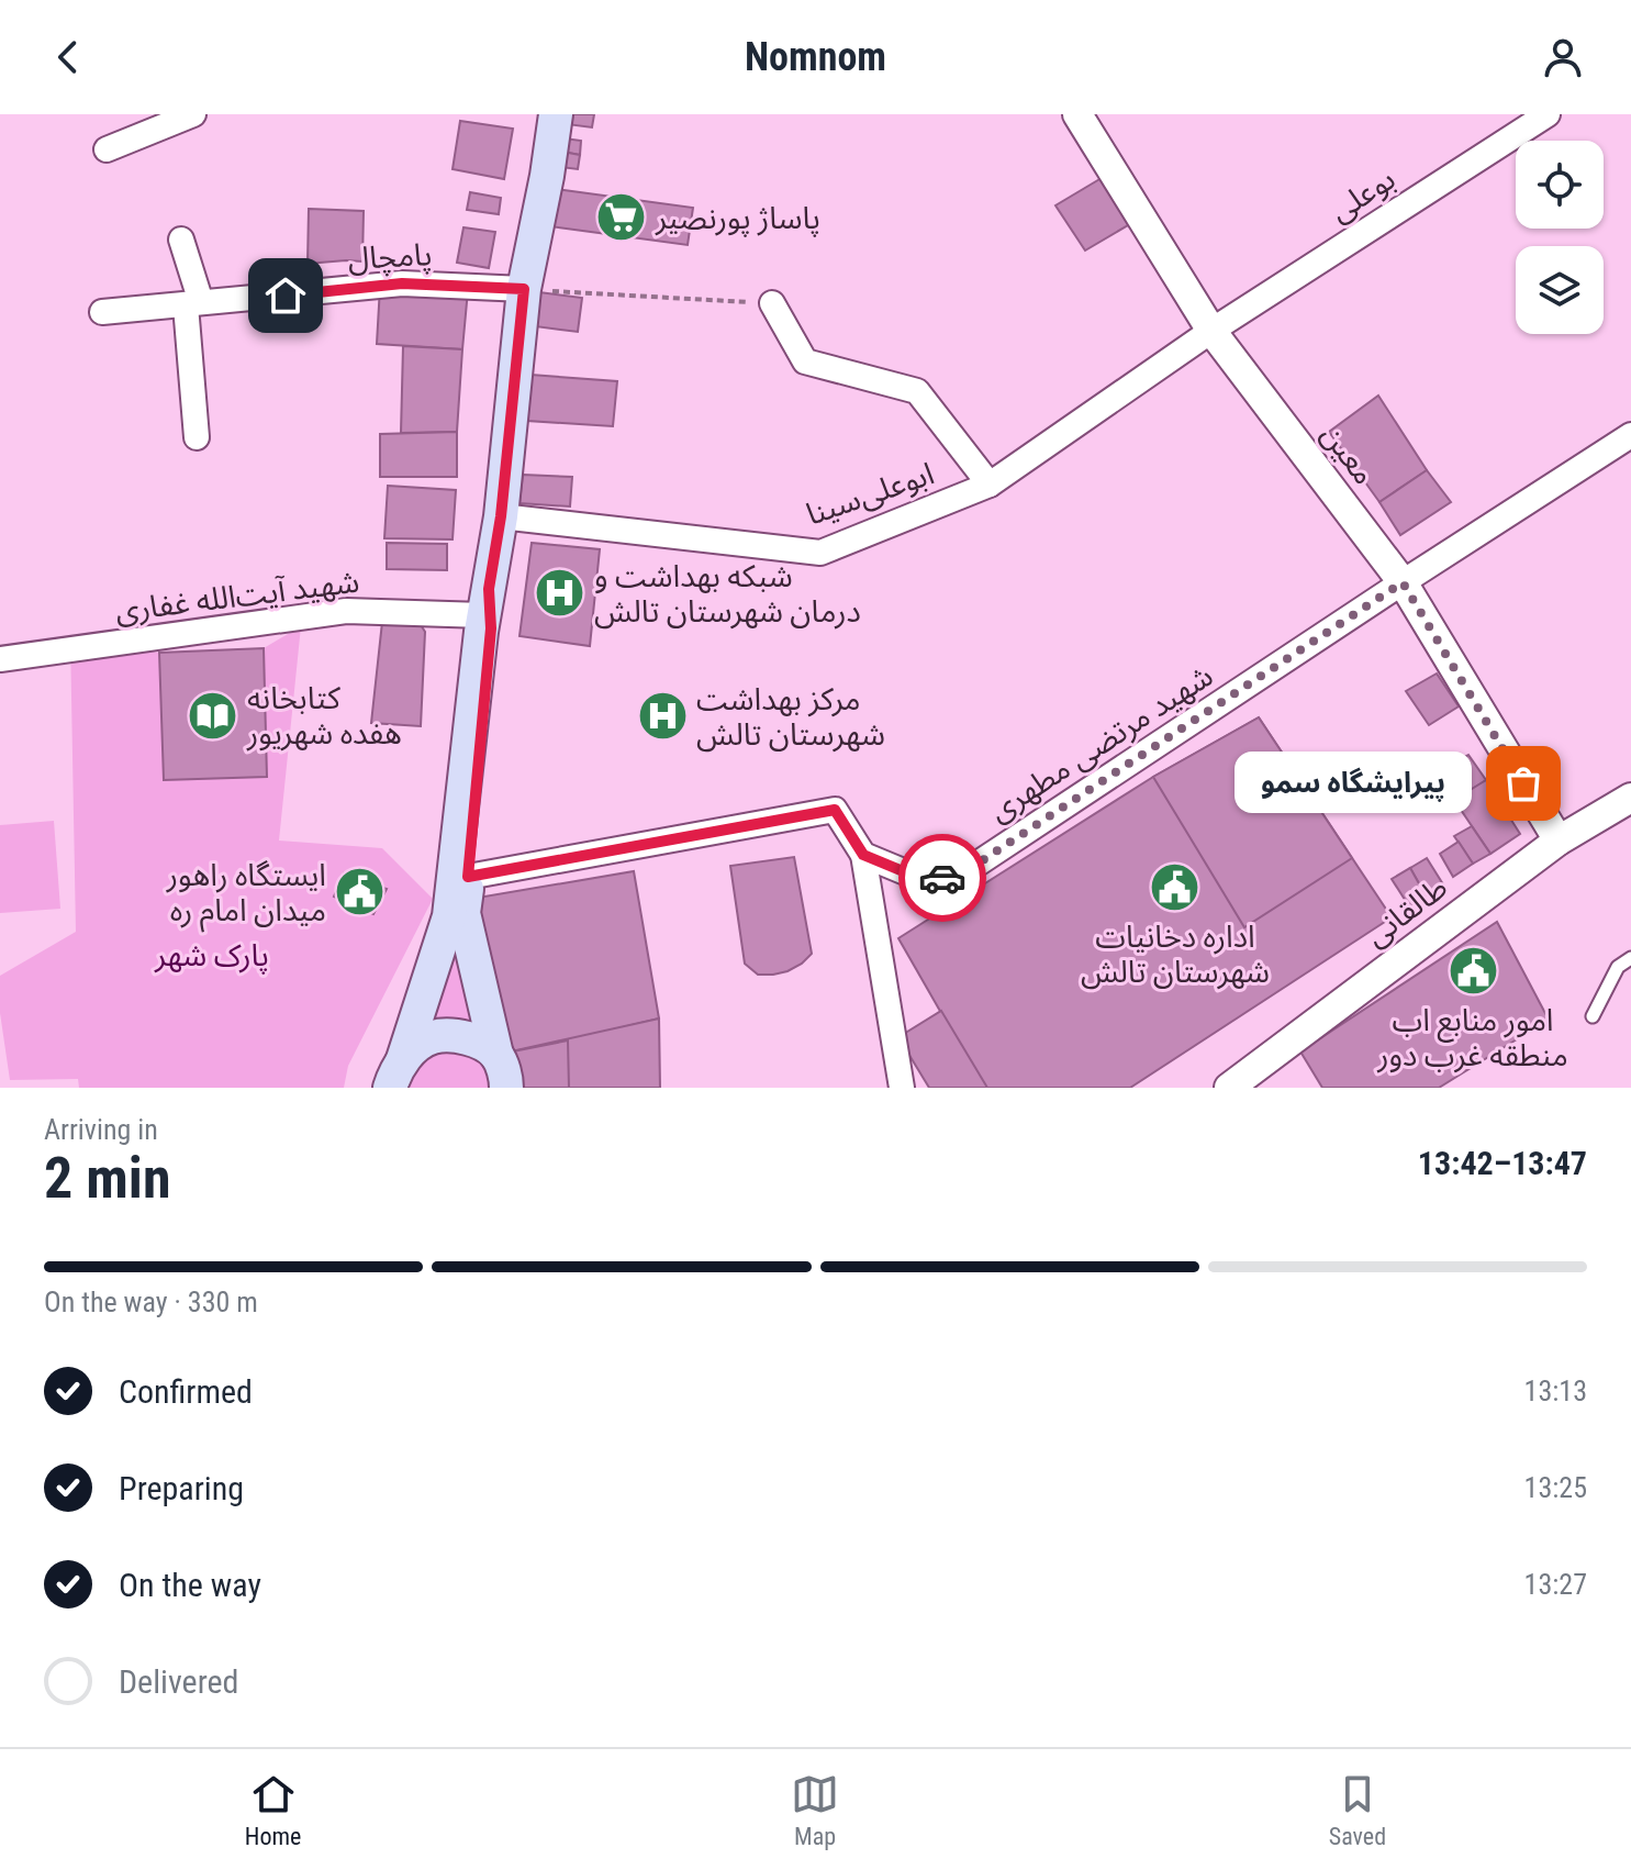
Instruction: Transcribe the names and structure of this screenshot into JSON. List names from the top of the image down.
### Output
{
  "streets": {
    "street": [
      "بوعلی",
      "پامچال",
      "معین",
      "ابوعلی‌سینا",
      "شهید آیت‌الله غفاری",
      "شهید مرتضی مطهری",
      "طالقانی"
    ]
  },
  "crossings": [
    ["بوعلی", "معین"],
    ["بوعلی", "ابوعلی‌سینا"],
    ["معین", "ابوعلی‌سینا"],
    ["معین", "شهید مرتضی مطهری"],
    ["معین", "طالقانی"]
  ],
  "parks": ["پارک شهر"],
  "places": {
    "supermarket": ["پاساژ پورنصیر"],
    "hospital": ["شبکه بهداشت و درمان شهرستان تالش", "مرکز بهداشت شهرستان تالش"],
    "library": ["کتابخانه هفده شهریور"],
    "other": ["پیرایشگاه سمو"],
    "public building": ["اداره دخانیات شهرستان تالش", "ایستگاه راهور میدان امام ره", "امور منابع اب منطقه غرب دور"]
  },
  "page": {
    "header": "Nomnom",
    "bubble": "پیرایشگاه سمو",
    "heading": ["2 min", "Arriving in", "13:42–13:47"],
    "bar": "On the way · 330 m",
    "list": [
      ["Confirmed", "13:13"],
      ["Preparing", "13:25"],
      ["On the way", "13:27"],
      "Delivered"
    ],
    "tabs": ["Home", "Map", "Saved"]
  }
}
